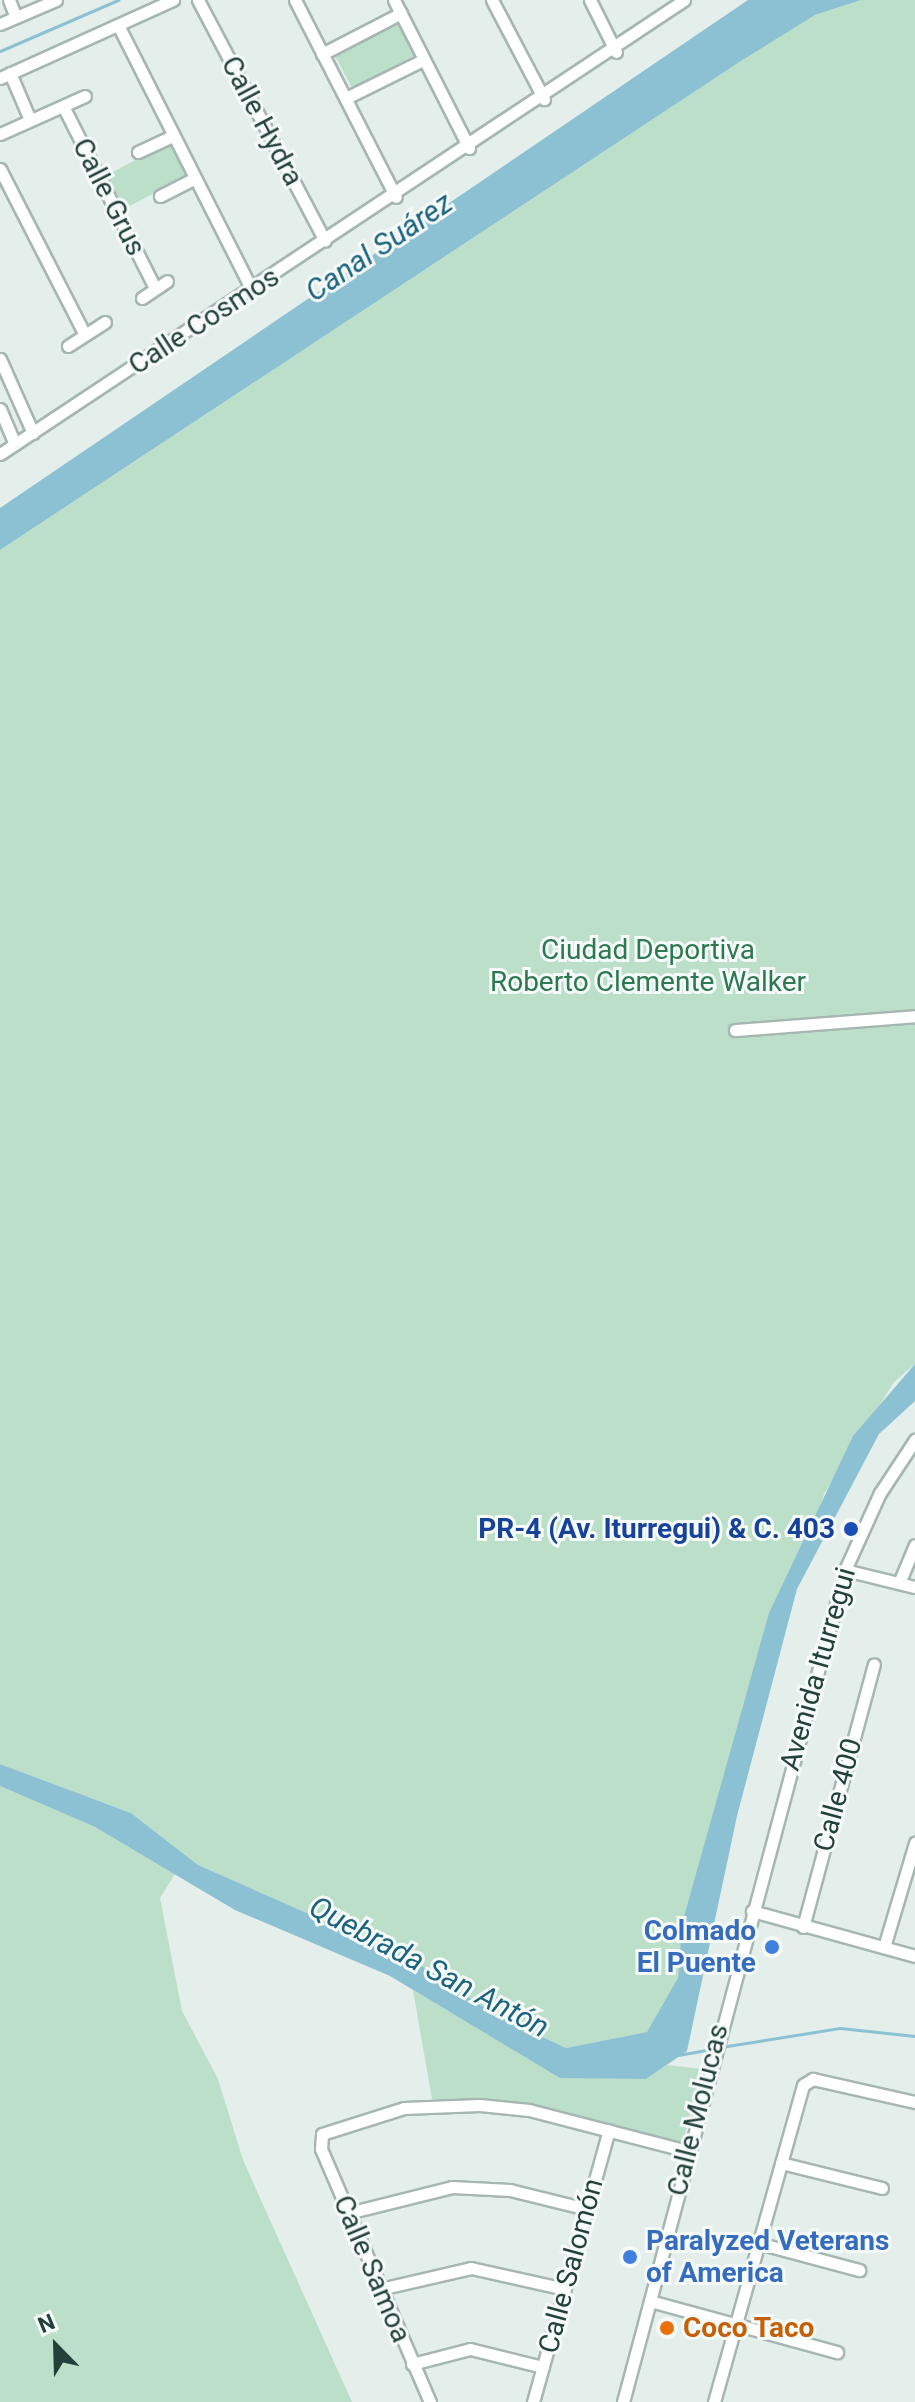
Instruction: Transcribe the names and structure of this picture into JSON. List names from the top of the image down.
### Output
{
  "streets": {
    "street": [
      "Calle Hydra",
      "Calle Grus",
      "Calle Cosmos",
      "Avenida Iturregui",
      "Calle 400",
      "Calle Molucas",
      "Calle Salomón",
      "Calle Samoa"
    ]
  },
  "crossings": [
    ["Calle Hydra", "Calle Cosmos"],
    ["Avenida Iturregui", "Calle Molucas"],
    ["Calle Salomón", "Calle Samoa"]
  ],
  "water": ["Canal Suárez", "Quebrada San Antón"],
  "parks": ["Ciudad Deportiva Roberto Clemente Walker"],
  "places": [
    "PR-4 (Av. Iturregui) & C. 403",
    "Colmado El Puente",
    "Paralyzed Veterans of America",
    "Coco Taco"
  ],
  "north": "top left"
}
